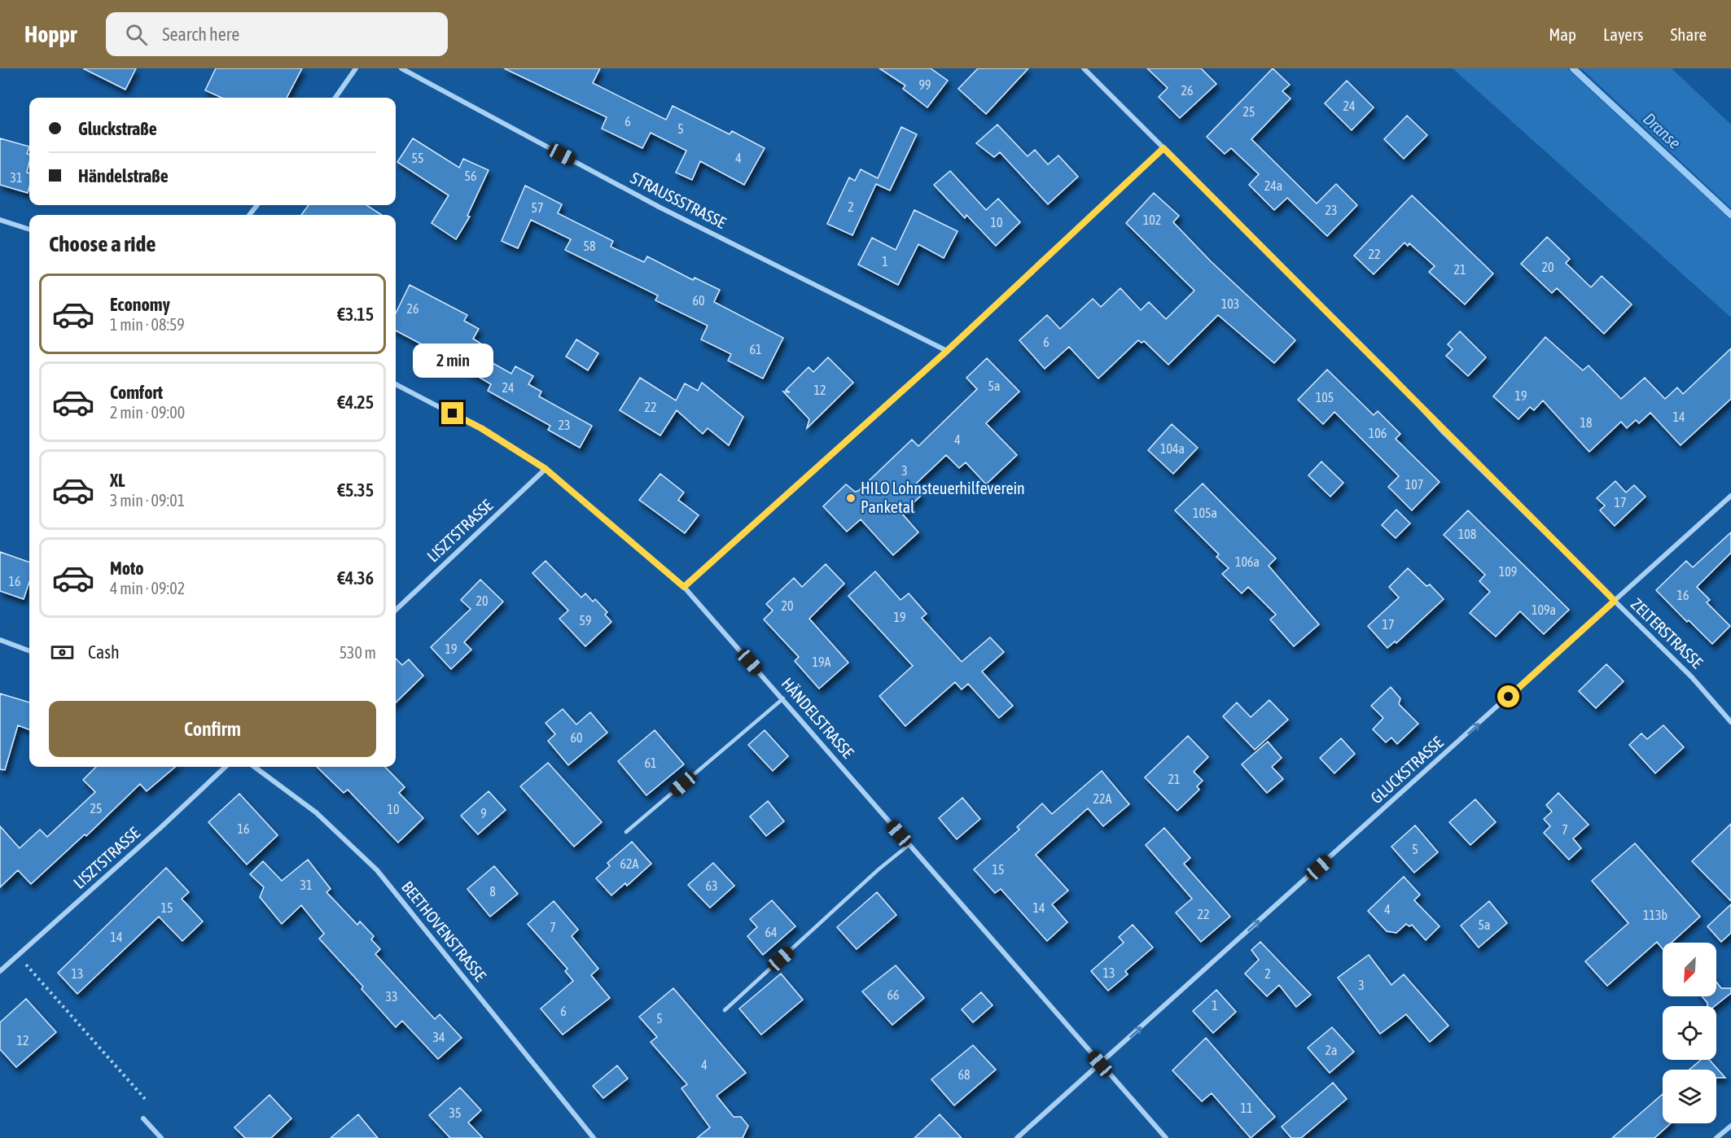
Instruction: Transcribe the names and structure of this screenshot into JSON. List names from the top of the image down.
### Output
{
  "streets": {
    "street": [
      "STRAUSSSTRASSE",
      "LISZTSTRASSE",
      "ZELTERSTRASSE",
      "HÄNDELSTRASSE",
      "GLUCKSTRASSE",
      "BEETHOVENSTRASSE"
    ]
  },
  "crossings": [
    ["LISZTSTRASSE", "HÄNDELSTRASSE"],
    ["ZELTERSTRASSE", "GLUCKSTRASSE"],
    ["HÄNDELSTRASSE", "GLUCKSTRASSE"]
  ],
  "one_way": ["GLUCKSTRASSE"],
  "water": ["Dranse"],
  "places": ["HILO Lohnsteuerhilfeverein Panketal"],
  "house_numbers": [
    "99",
    "26",
    "24",
    "25",
    "6",
    "5",
    "55",
    "4",
    "56",
    "31",
    "24a",
    "2",
    "57",
    "23",
    "102",
    "10",
    "58",
    "22",
    "1",
    "20",
    "21",
    "60",
    "103",
    "26",
    "6",
    "61",
    "5a",
    "24",
    "12",
    "19",
    "105",
    "22",
    "14",
    "18",
    "23",
    "106",
    "4",
    "104a",
    "3",
    "107",
    "17",
    "105a",
    "108",
    "106a",
    "109",
    "16",
    "16",
    "20",
    "20",
    "109a",
    "19",
    "59",
    "17",
    "19",
    "19A",
    "60",
    "61",
    "21",
    "22A",
    "25",
    "10",
    "9",
    "16",
    "7",
    "5",
    "62A",
    "15",
    "31",
    "63",
    "8",
    "15",
    "14",
    "4",
    "22",
    "113b",
    "5a",
    "7",
    "64",
    "14",
    "13",
    "13",
    "2",
    "3",
    "66",
    "33",
    "1",
    "6",
    "5",
    "34",
    "12",
    "2a",
    "4",
    "68",
    "11",
    "35"
  ],
  "north": "bottom left",
  "page": {
    "header": "Hoppr",
    "search": "Search here",
    "nav": ["Map", "Layers", "Share"],
    "banner": ["Gluckstraße", "Händelstraße"],
    "heading": "Choose a ride",
    "list": [
      {
        "name": "Economy",
        "note": "1 min · 08:59",
        "value": "€3.15"
      },
      {
        "name": "Comfort",
        "note": "2 min · 09:00",
        "value": "€4.25"
      },
      {
        "name": "XL",
        "note": "3 min · 09:01",
        "value": "€5.35"
      },
      {
        "name": "Moto",
        "note": "4 min · 09:02",
        "value": "€4.36"
      }
    ],
    "bubble": "2 min",
    "pay": ["Cash", "530 m"],
    "buttons": "Confirm"
  }
}
